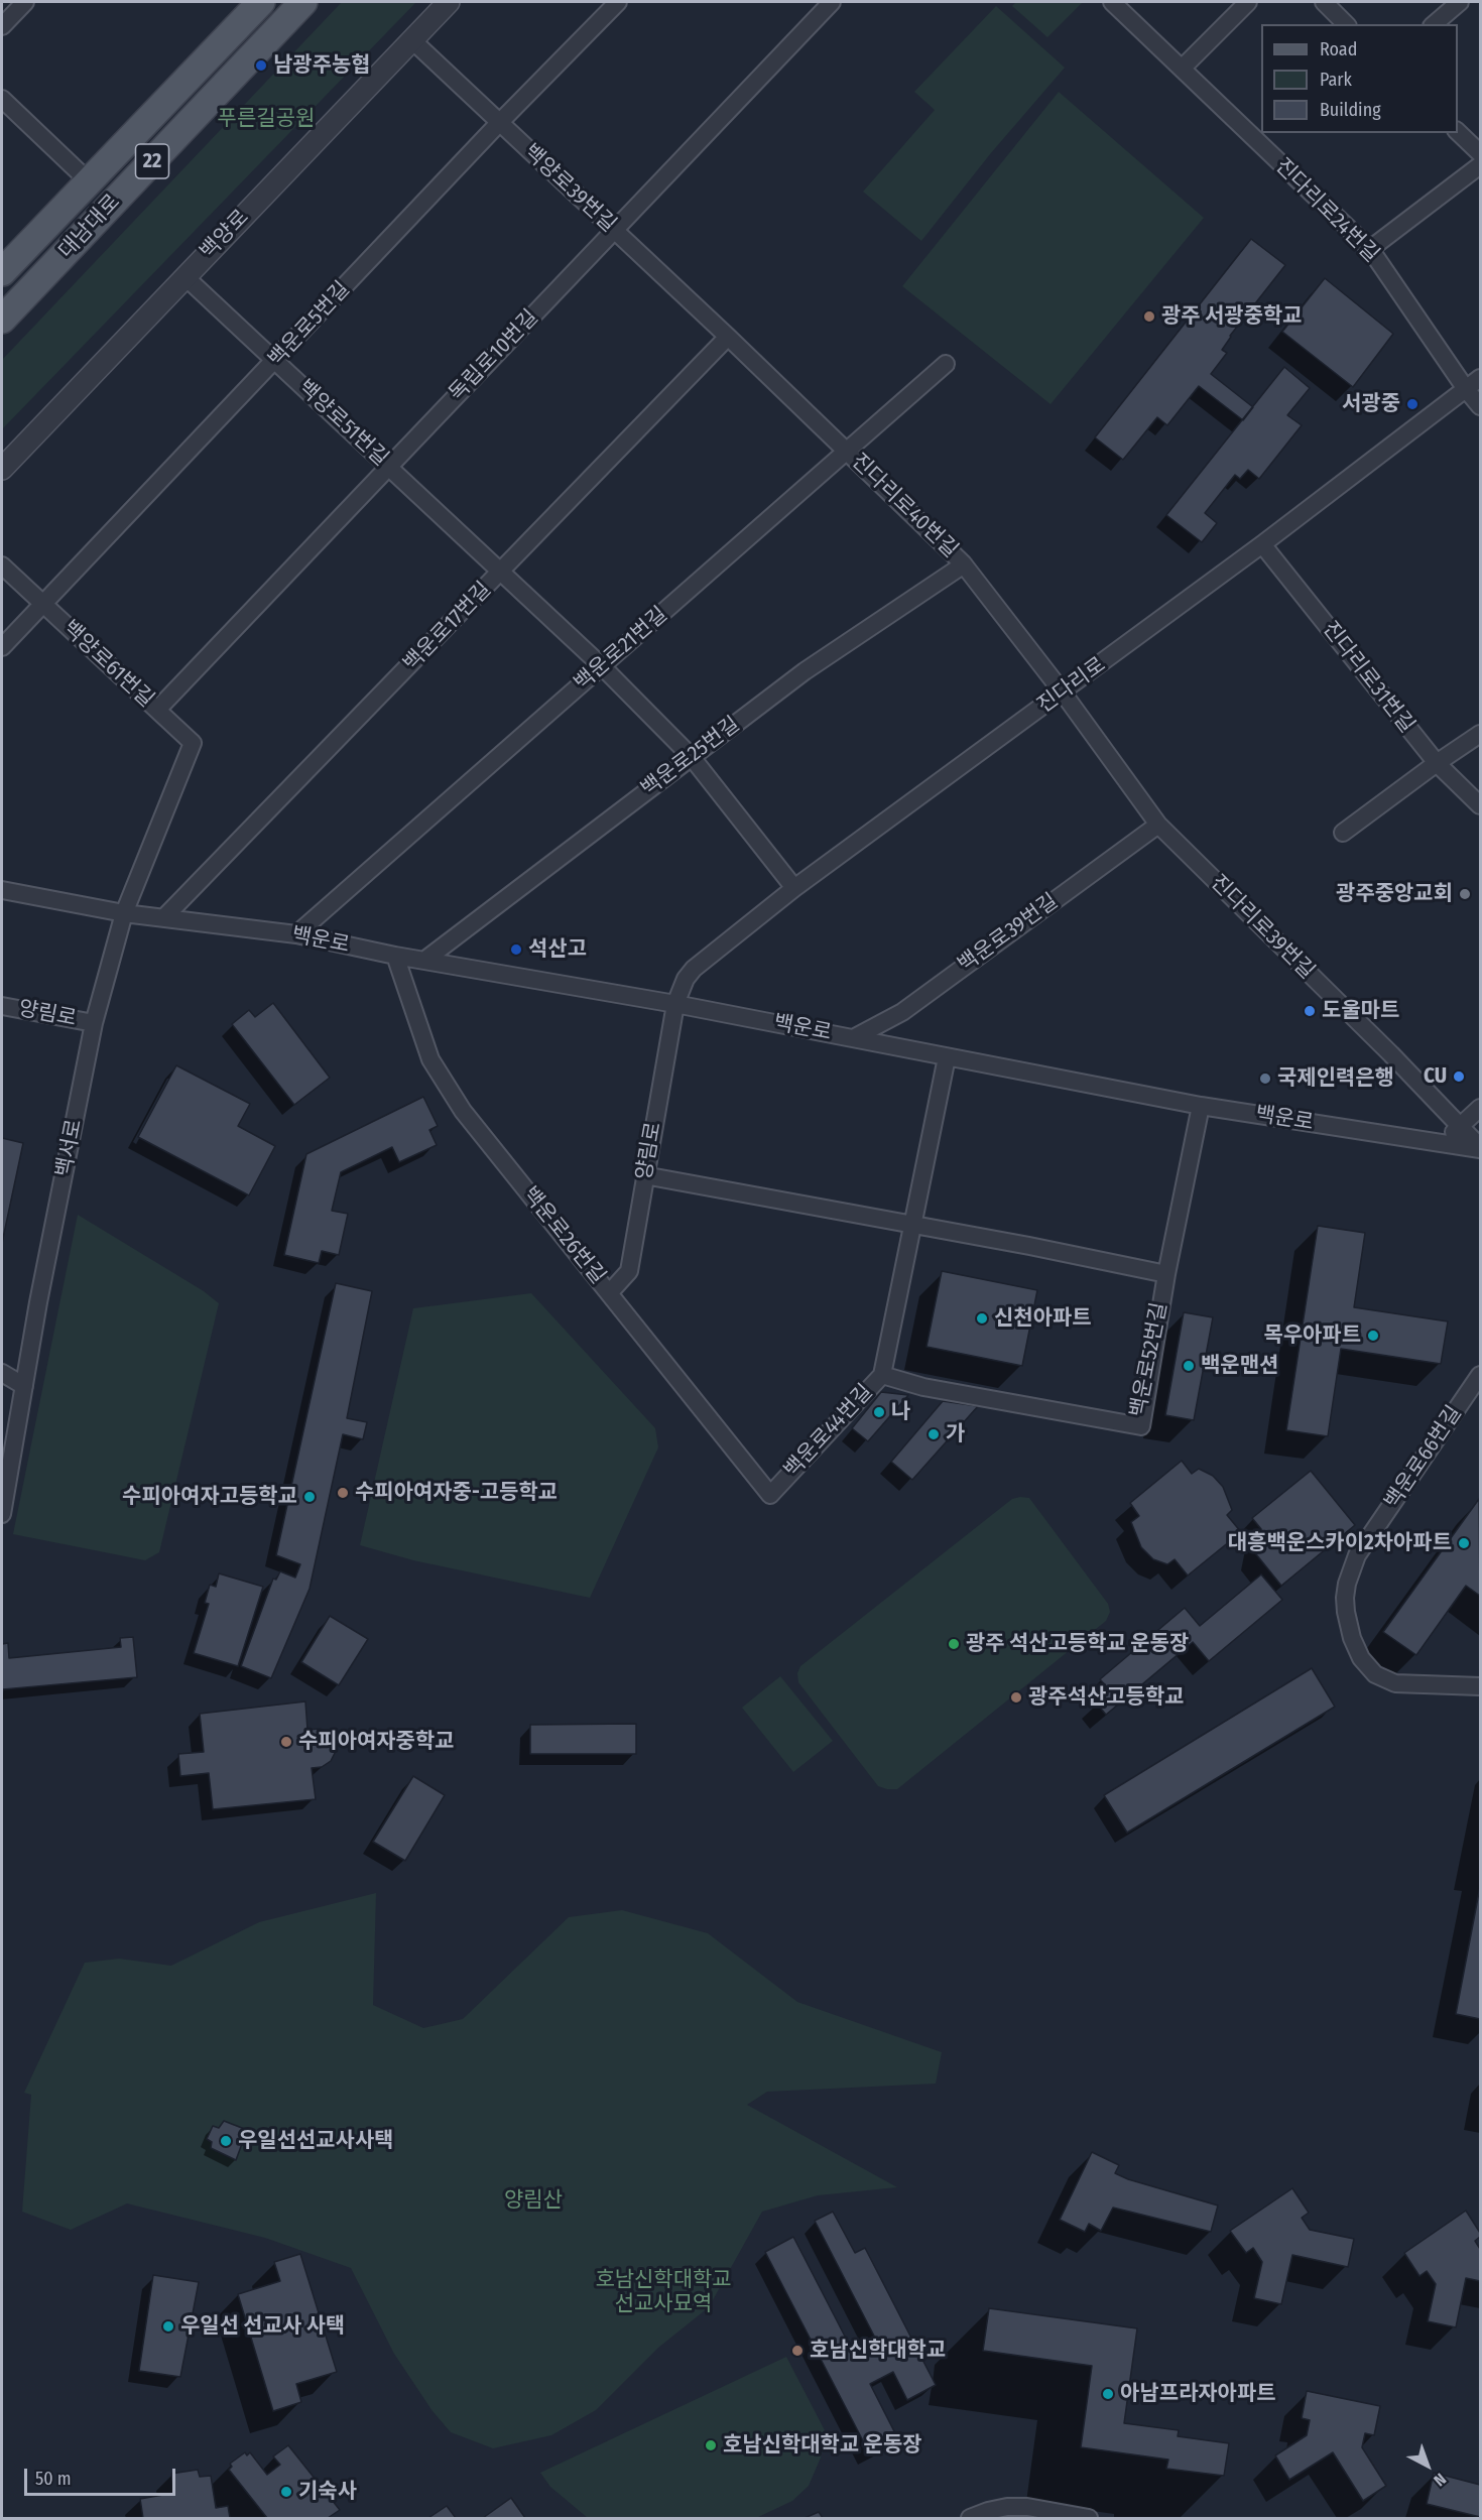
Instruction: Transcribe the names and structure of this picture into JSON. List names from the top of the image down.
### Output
{
  "streets": {
    "main road": ["22", "대남대로"],
    "street": [
      "백양로39번길",
      "진다리로24번길",
      "백양로",
      "백운로5번길",
      "독립로10번길",
      "백양로51번길",
      "진다리로40번길",
      "백운로17번길",
      "백운로21번길",
      "백양로61번길",
      "진다리로31번길",
      "진다리로",
      "백운로25번길",
      "진다리로39번길",
      "백운로39번길",
      "백운로",
      "양림로",
      "백서로",
      "백운로26번길",
      "백운로52번길",
      "백운로44번길",
      "백운로66번길"
    ]
  },
  "crossings": [
    ["백양로39번길", "백양로"],
    ["백양로39번길", "백운로5번길"],
    ["백양로39번길", "독립로10번길"],
    ["백양로39번길", "진다리로40번길"],
    ["백양로39번길", "백운로17번길"],
    ["진다리로24번길", "진다리로"],
    ["백양로", "백양로51번길"],
    ["백운로5번길", "백양로51번길"],
    ["백운로5번길", "백양로61번길"],
    ["독립로10번길", "백양로51번길"],
    ["독립로10번길", "백양로61번길"],
    ["백양로51번길", "백운로17번길"],
    ["백양로51번길", "백운로21번길"],
    ["백양로51번길", "진다리로"],
    ["백양로51번길", "백운로25번길"],
    ["진다리로40번길", "백운로17번길"],
    ["진다리로40번길", "백운로21번길"],
    ["진다리로40번길", "진다리로"],
    ["진다리로40번길", "백운로25번길"],
    ["진다리로40번길", "진다리로39번길"],
    ["백운로17번길", "백운로"],
    ["백운로21번길", "백운로"],
    ["백양로61번길", "백운로"],
    ["백양로61번길", "백서로"],
    ["진다리로31번길", "진다리로"],
    ["진다리로", "진다리로39번길"],
    ["진다리로", "백운로"],
    ["진다리로", "양림로"],
    ["백운로25번길", "백운로"],
    ["진다리로39번길", "백운로39번길"],
    ["진다리로39번길", "백운로"],
    ["백운로39번길", "백운로"],
    ["백운로", "양림로"],
    ["백운로", "백서로"],
    ["백운로", "백운로26번길"],
    ["백운로", "백운로52번길"],
    ["백운로", "백운로44번길"],
    ["양림로", "백서로"],
    ["양림로", "백운로26번길"],
    ["백운로26번길", "백운로44번길"],
    ["백운로52번길", "백운로44번길"]
  ],
  "parks": ["푸른길공원", "양림산", "호남신학대학교 선교사묘역"],
  "places": [
    "남광주농협",
    "광주 서광중학교",
    "서광중",
    "광주중앙교회",
    "석산고",
    "도울마트",
    "CU",
    "국제인력은행",
    "신천아파트",
    "목우아파트",
    "백운맨션",
    "나",
    "가",
    "수피아여자중-고등학교",
    "수피아여자고등학교",
    "대흥백운스카이2차아파트",
    "광주 석산고등학교 운동장",
    "광주석산고등학교",
    "수피아여자중학교",
    "우일선선교사사택",
    "우일선 선교사 사택",
    "호남신학대학교",
    "아남프라자아파트",
    "호남신학대학교 운동장",
    "기숙사"
  ],
  "legend": ["Road", "Park", "Building"],
  "scale_bar": "50 m",
  "north": "bottom right"
}
